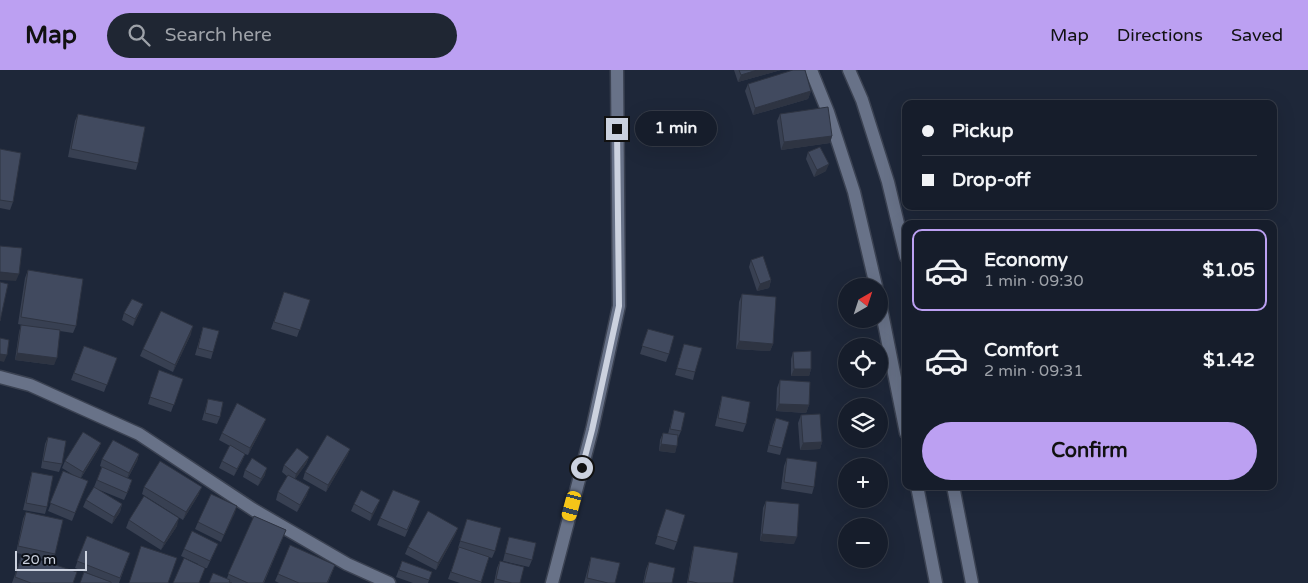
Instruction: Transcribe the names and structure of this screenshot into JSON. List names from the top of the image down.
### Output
{
  "scale_bar": "20 m",
  "north": "top right",
  "page": {
    "header": "Map",
    "search": "Search here",
    "nav": ["Map", "Directions", "Saved"],
    "banner": ["Pickup", "Drop-off"],
    "bubble": "1 min",
    "list": [
      {
        "name": "Economy",
        "note": "1 min · 09:30",
        "value": "$1.05"
      },
      {
        "name": "Comfort",
        "note": "2 min · 09:31",
        "value": "$1.42"
      }
    ],
    "map_buttons": ["+", "−"],
    "buttons": "Confirm",
    "scale": "20 m"
  }
}
